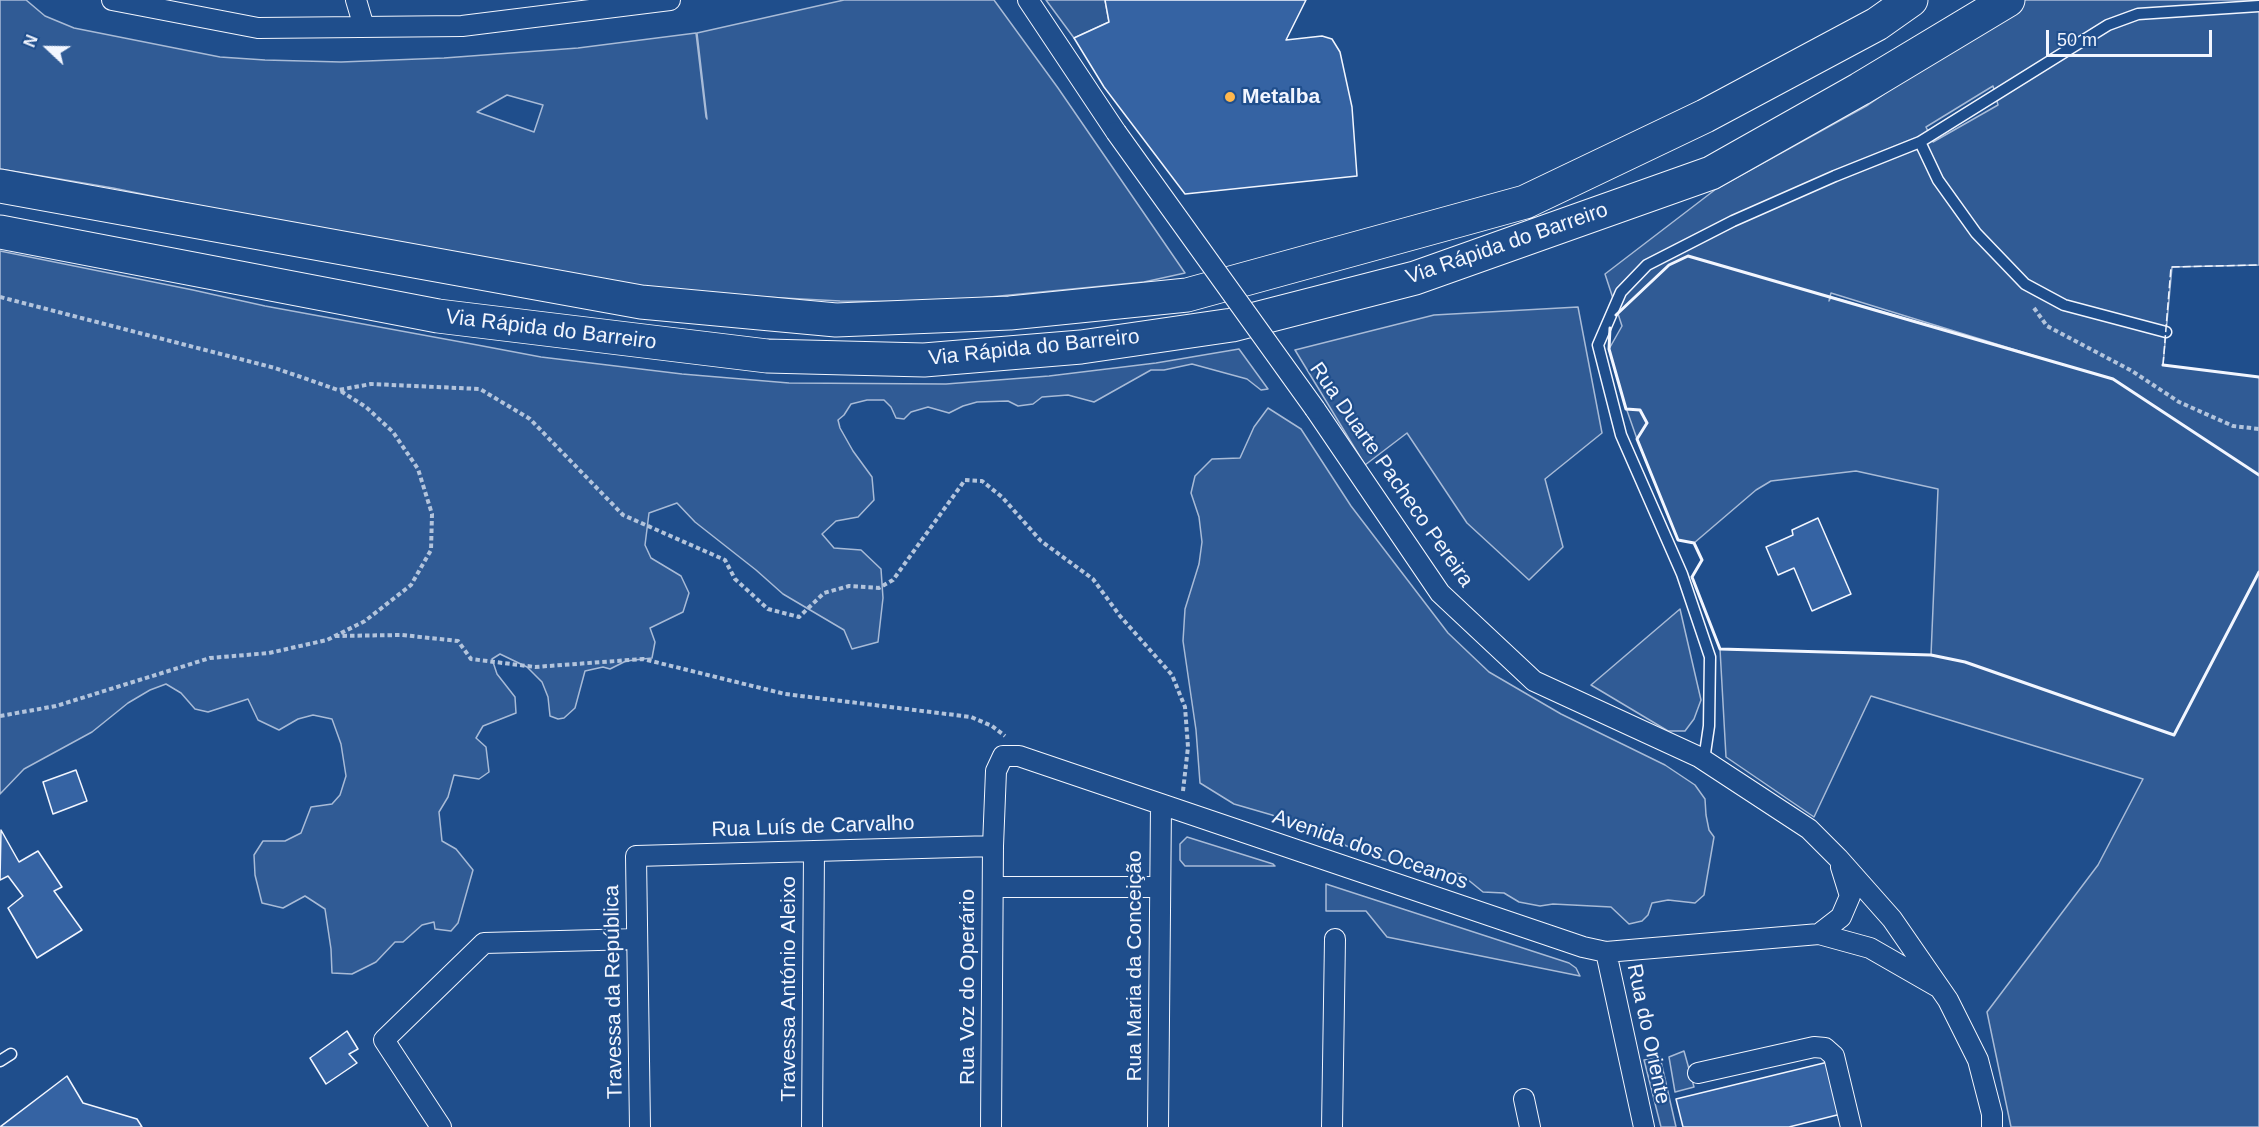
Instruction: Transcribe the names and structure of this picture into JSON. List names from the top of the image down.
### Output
{
  "streets": {
    "highway": ["Via Rápida do Barreiro"],
    "street": [
      "Rua Duarte Pacheco Pereira",
      "Rua Luís de Carvalho",
      "Avenida dos Oceanos",
      "Rua Maria da Conceição",
      "Rua Voz do Operário",
      "Travessa António Aleixo",
      "Travessa da República",
      "Rua do Oriente"
    ]
  },
  "crossings": [
    ["Rua Duarte Pacheco Pereira", "Avenida dos Oceanos"],
    ["Rua Luís de Carvalho", "Avenida dos Oceanos"],
    ["Rua Luís de Carvalho", "Rua Voz do Operário"],
    ["Rua Luís de Carvalho", "Travessa António Aleixo"],
    ["Rua Luís de Carvalho", "Travessa da República"],
    ["Avenida dos Oceanos", "Rua Maria da Conceição"],
    ["Avenida dos Oceanos", "Rua Voz do Operário"],
    ["Avenida dos Oceanos", "Rua do Oriente"]
  ],
  "places": ["Metalba"],
  "scale_bar": "50 m",
  "north": "left"
}
